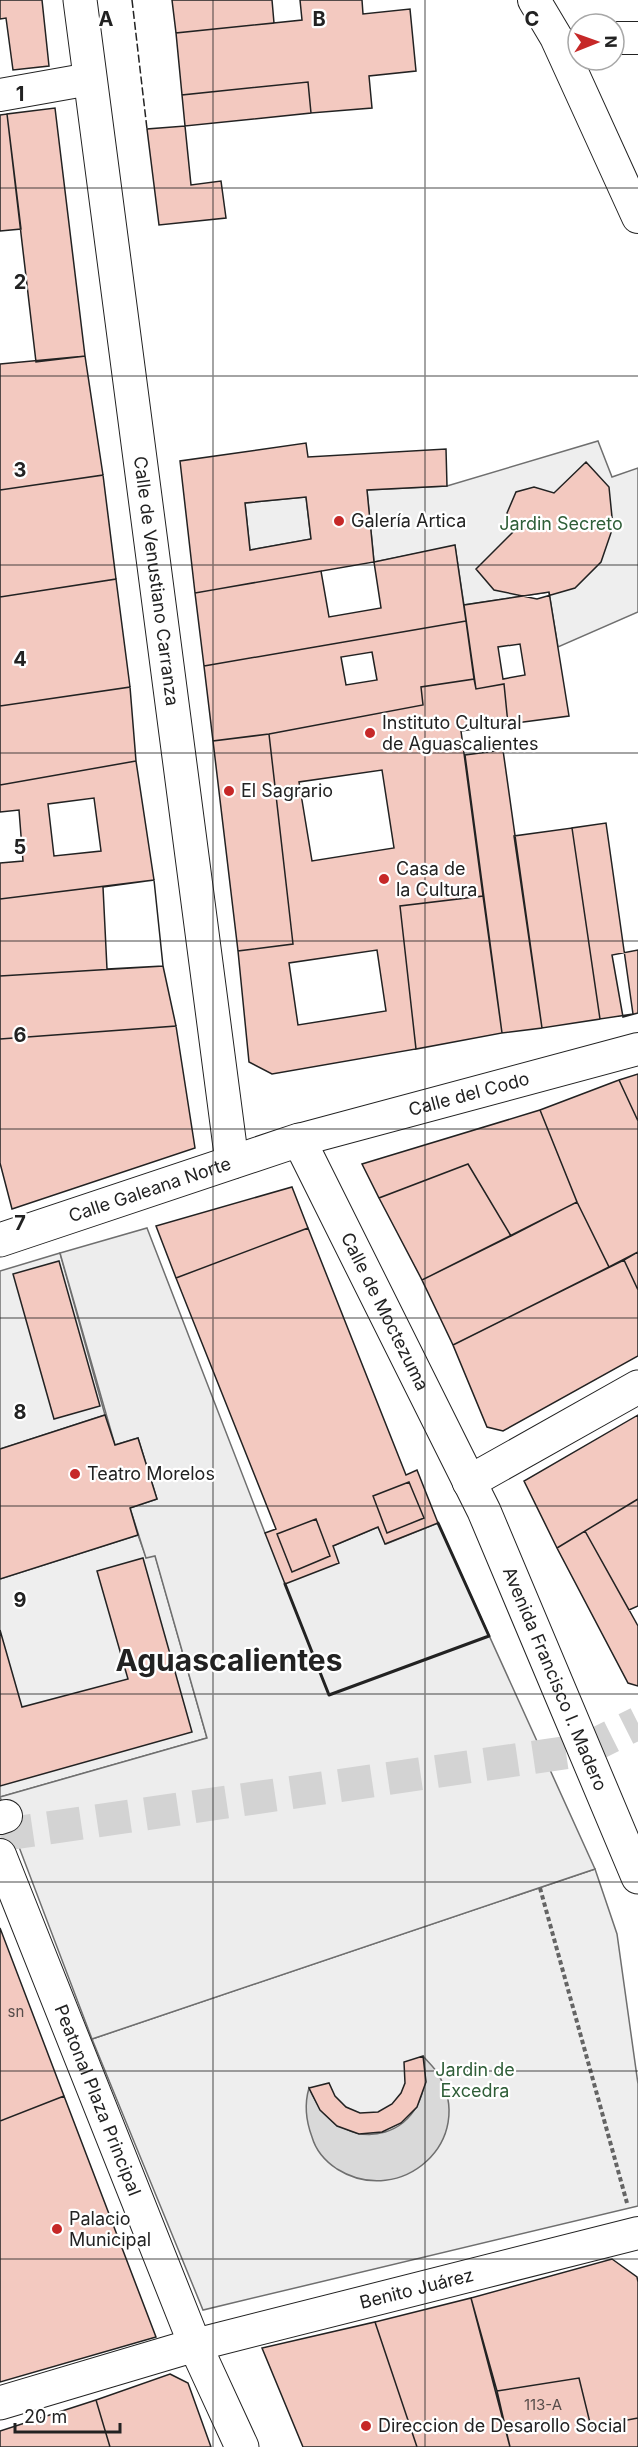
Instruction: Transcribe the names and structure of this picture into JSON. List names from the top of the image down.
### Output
{
  "streets": {
    "street": [
      "Calle de Venustiano Carranza",
      "Calle del Codo",
      "Calle Galeana Norte",
      "Calle de Moctezuma",
      "Avenida Francisco I. Madero",
      "Peatonal Plaza Principal",
      "Benito Juárez"
    ]
  },
  "crossings": [
    ["Calle de Venustiano Carranza", "Calle Galeana Norte"],
    ["Calle del Codo", "Calle Galeana Norte"],
    ["Calle del Codo", "Calle de Moctezuma"],
    ["Calle Galeana Norte", "Calle de Moctezuma"],
    ["Calle de Moctezuma", "Avenida Francisco I. Madero"],
    ["Peatonal Plaza Principal", "Benito Juárez"]
  ],
  "districts": ["Aguascalientes"],
  "parks": ["Jardin Secreto", "Jardin de Excedra"],
  "places": [
    "Galería Artica",
    "Instituto Cultural de Aguascalientes",
    "El Sagrario",
    "Casa de la Cultura",
    "Teatro Morelos",
    "Palacio Municipal",
    "Direccion de Desarollo Social"
  ],
  "house_numbers": ["sn", "113-A"],
  "scale_bar": "20 m",
  "north": "right",
  "grid": {
    "columns": ["A", "B", "C"],
    "rows": [
      "1",
      "2",
      "3",
      "4",
      "5",
      "6",
      "7",
      "8",
      "9"
    ]
  }
}
